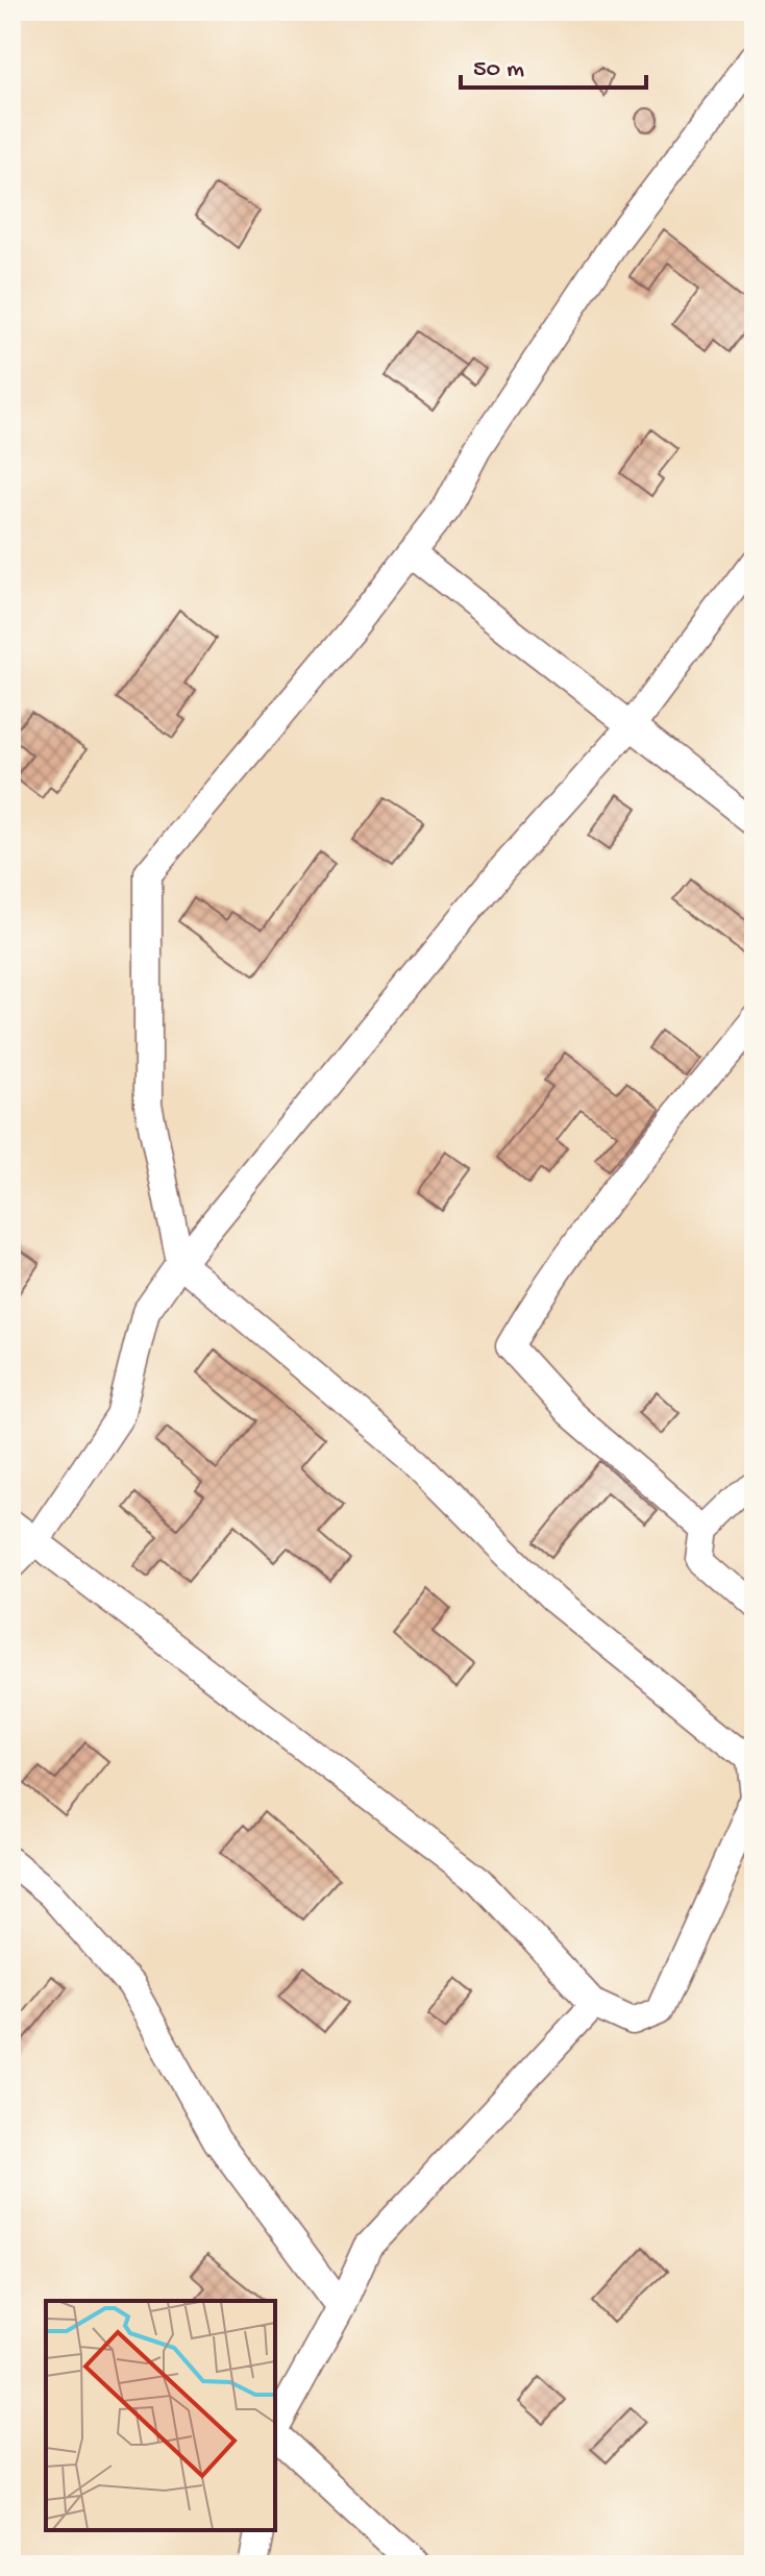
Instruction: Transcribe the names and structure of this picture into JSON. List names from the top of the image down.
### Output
{
  "scale_bar": "50 m"
}
